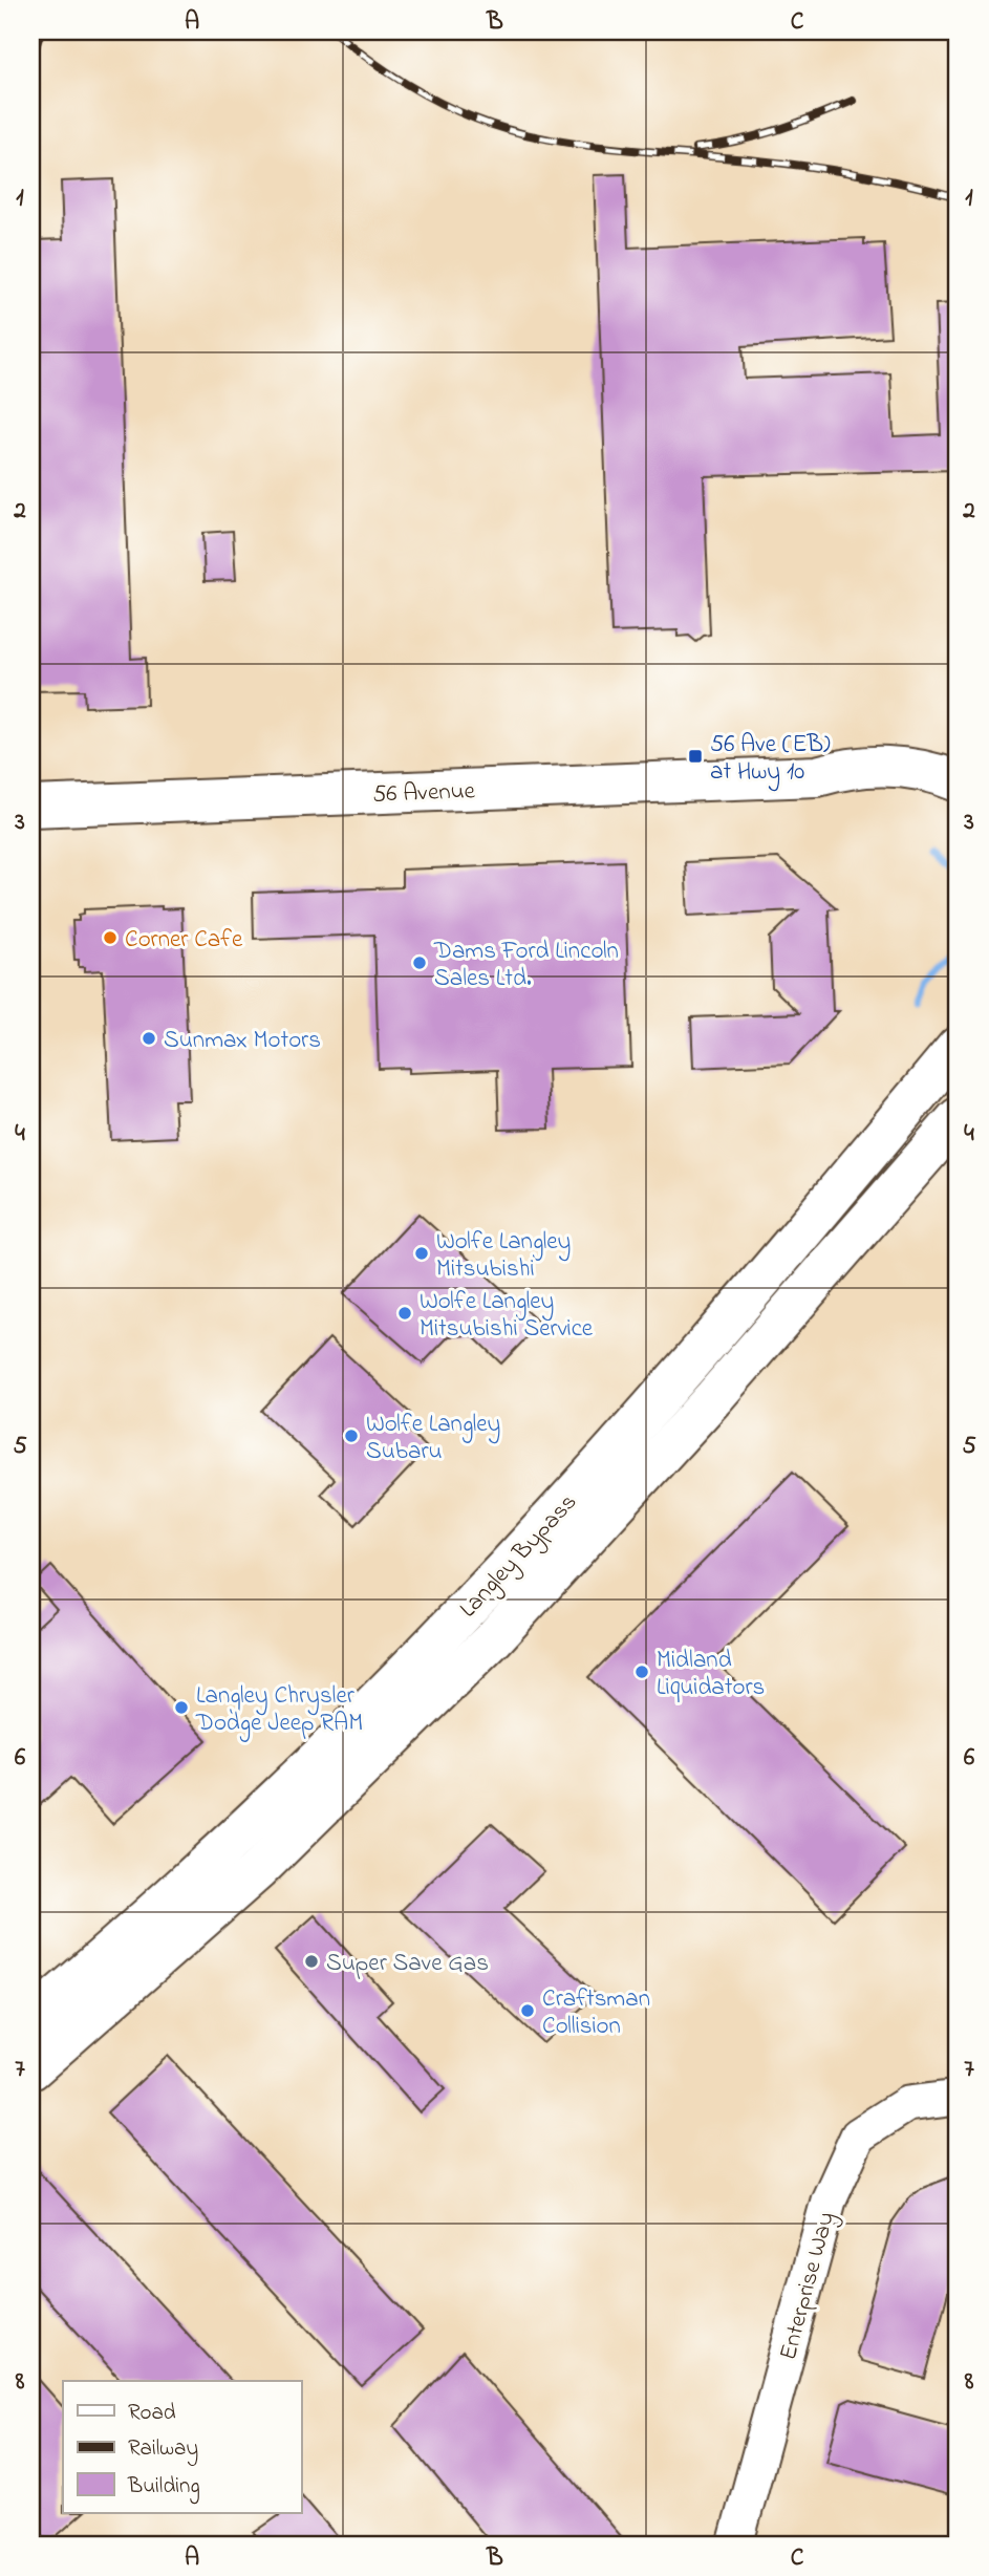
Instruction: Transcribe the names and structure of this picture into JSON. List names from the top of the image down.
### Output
{
  "streets": {
    "main road": ["56 Avenue", "Langley Bypass"],
    "street": ["Enterprise Way"]
  },
  "places": {
    "transit": ["56 Ave (EB) at Hwy 10"],
    "other": [
      "Corner Cafe",
      "Dams Ford Lincoln Sales Ltd.",
      "Sunmax Motors",
      "Wolfe Langley Mitsubishi",
      "Wolfe Langley Mitsubishi Service",
      "Wolfe Langley Subaru",
      "Midland Liquidators",
      "Langley Chrysler Dodge Jeep RAM",
      "Super Save Gas",
      "Craftsman Collision"
    ]
  },
  "legend": ["Road", "Railway", "Building"],
  "grid": {
    "columns": ["A", "B", "C"],
    "rows": [
      "1",
      "2",
      "3",
      "4",
      "5",
      "6",
      "7",
      "8"
    ]
  }
}
